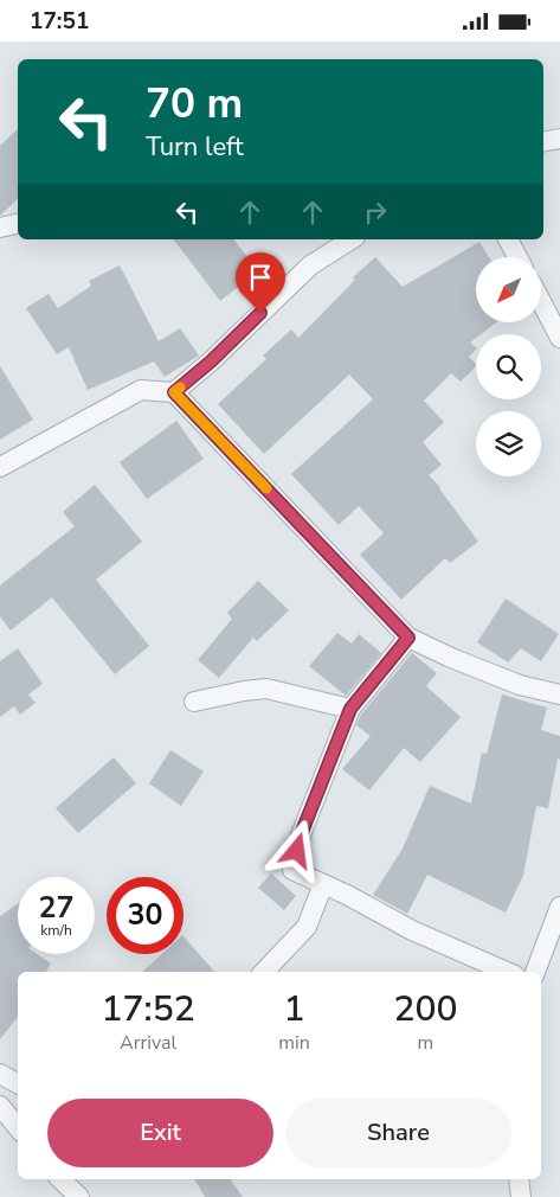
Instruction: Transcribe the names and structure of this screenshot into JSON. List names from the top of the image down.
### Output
{
  "north": "bottom left",
  "page": {
    "status": "17:51",
    "turn": ["70 m", "Turn left"],
    "speed": "27 km/h",
    "limit": "30",
    "eta": [
      "17:52",
      "Arrival",
      "1",
      "min",
      "200",
      "m"
    ],
    "buttons": ["Exit", "Share"]
  }
}
